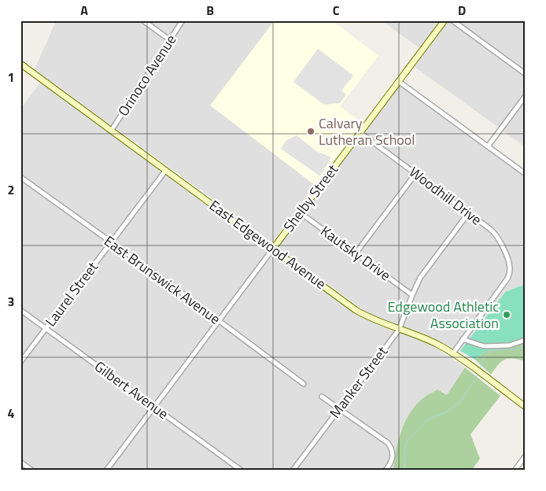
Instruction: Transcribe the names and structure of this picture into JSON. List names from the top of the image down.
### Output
{
  "streets": {
    "main road": ["Shelby Street", "East Edgewood Avenue"],
    "street": [
      "Orinoco Avenue",
      "Woodhill Drive",
      "Kautsky Drive",
      "East Brunswick Avenue",
      "Laurel Street",
      "Manker Street",
      "Gilbert Avenue"
    ]
  },
  "crossings": [
    ["Orinoco Avenue", "East Edgewood Avenue"],
    ["Woodhill Drive", "Shelby Street"],
    ["Woodhill Drive", "Manker Street"],
    ["Shelby Street", "East Edgewood Avenue"],
    ["Shelby Street", "Kautsky Drive"],
    ["Shelby Street", "East Brunswick Avenue"],
    ["Shelby Street", "Gilbert Avenue"],
    ["East Edgewood Avenue", "Laurel Street"],
    ["East Edgewood Avenue", "Manker Street"],
    ["Kautsky Drive", "Manker Street"],
    ["East Brunswick Avenue", "Laurel Street"],
    ["Laurel Street", "Gilbert Avenue"]
  ],
  "places": ["Calvary Lutheran School", "Edgewood Athletic Association"],
  "grid": {
    "columns": [
      "A",
      "B",
      "C",
      "D"
    ],
    "rows": [
      "1",
      "2",
      "3",
      "4"
    ]
  }
}
